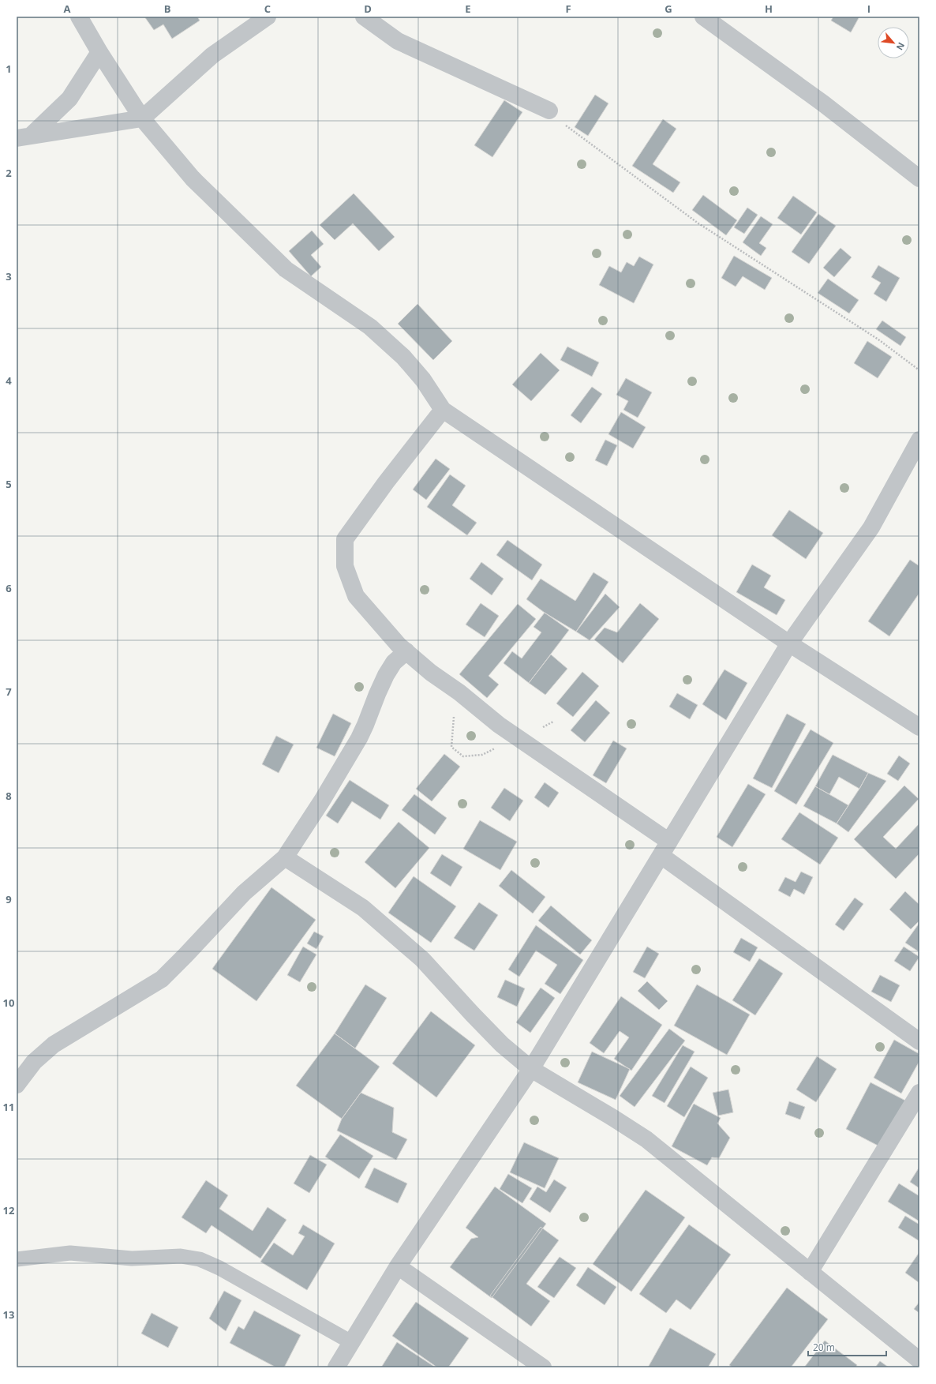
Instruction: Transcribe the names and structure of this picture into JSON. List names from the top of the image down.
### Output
{
  "scale_bar": "20 m",
  "north": "bottom right",
  "grid": {
    "columns": [
      "A",
      "B",
      "C",
      "D",
      "E",
      "F",
      "G",
      "H",
      "I"
    ],
    "rows": [
      "1",
      "2",
      "3",
      "4",
      "5",
      "6",
      "7",
      "8",
      "9",
      "10",
      "11",
      "12",
      "13"
    ]
  }
}
